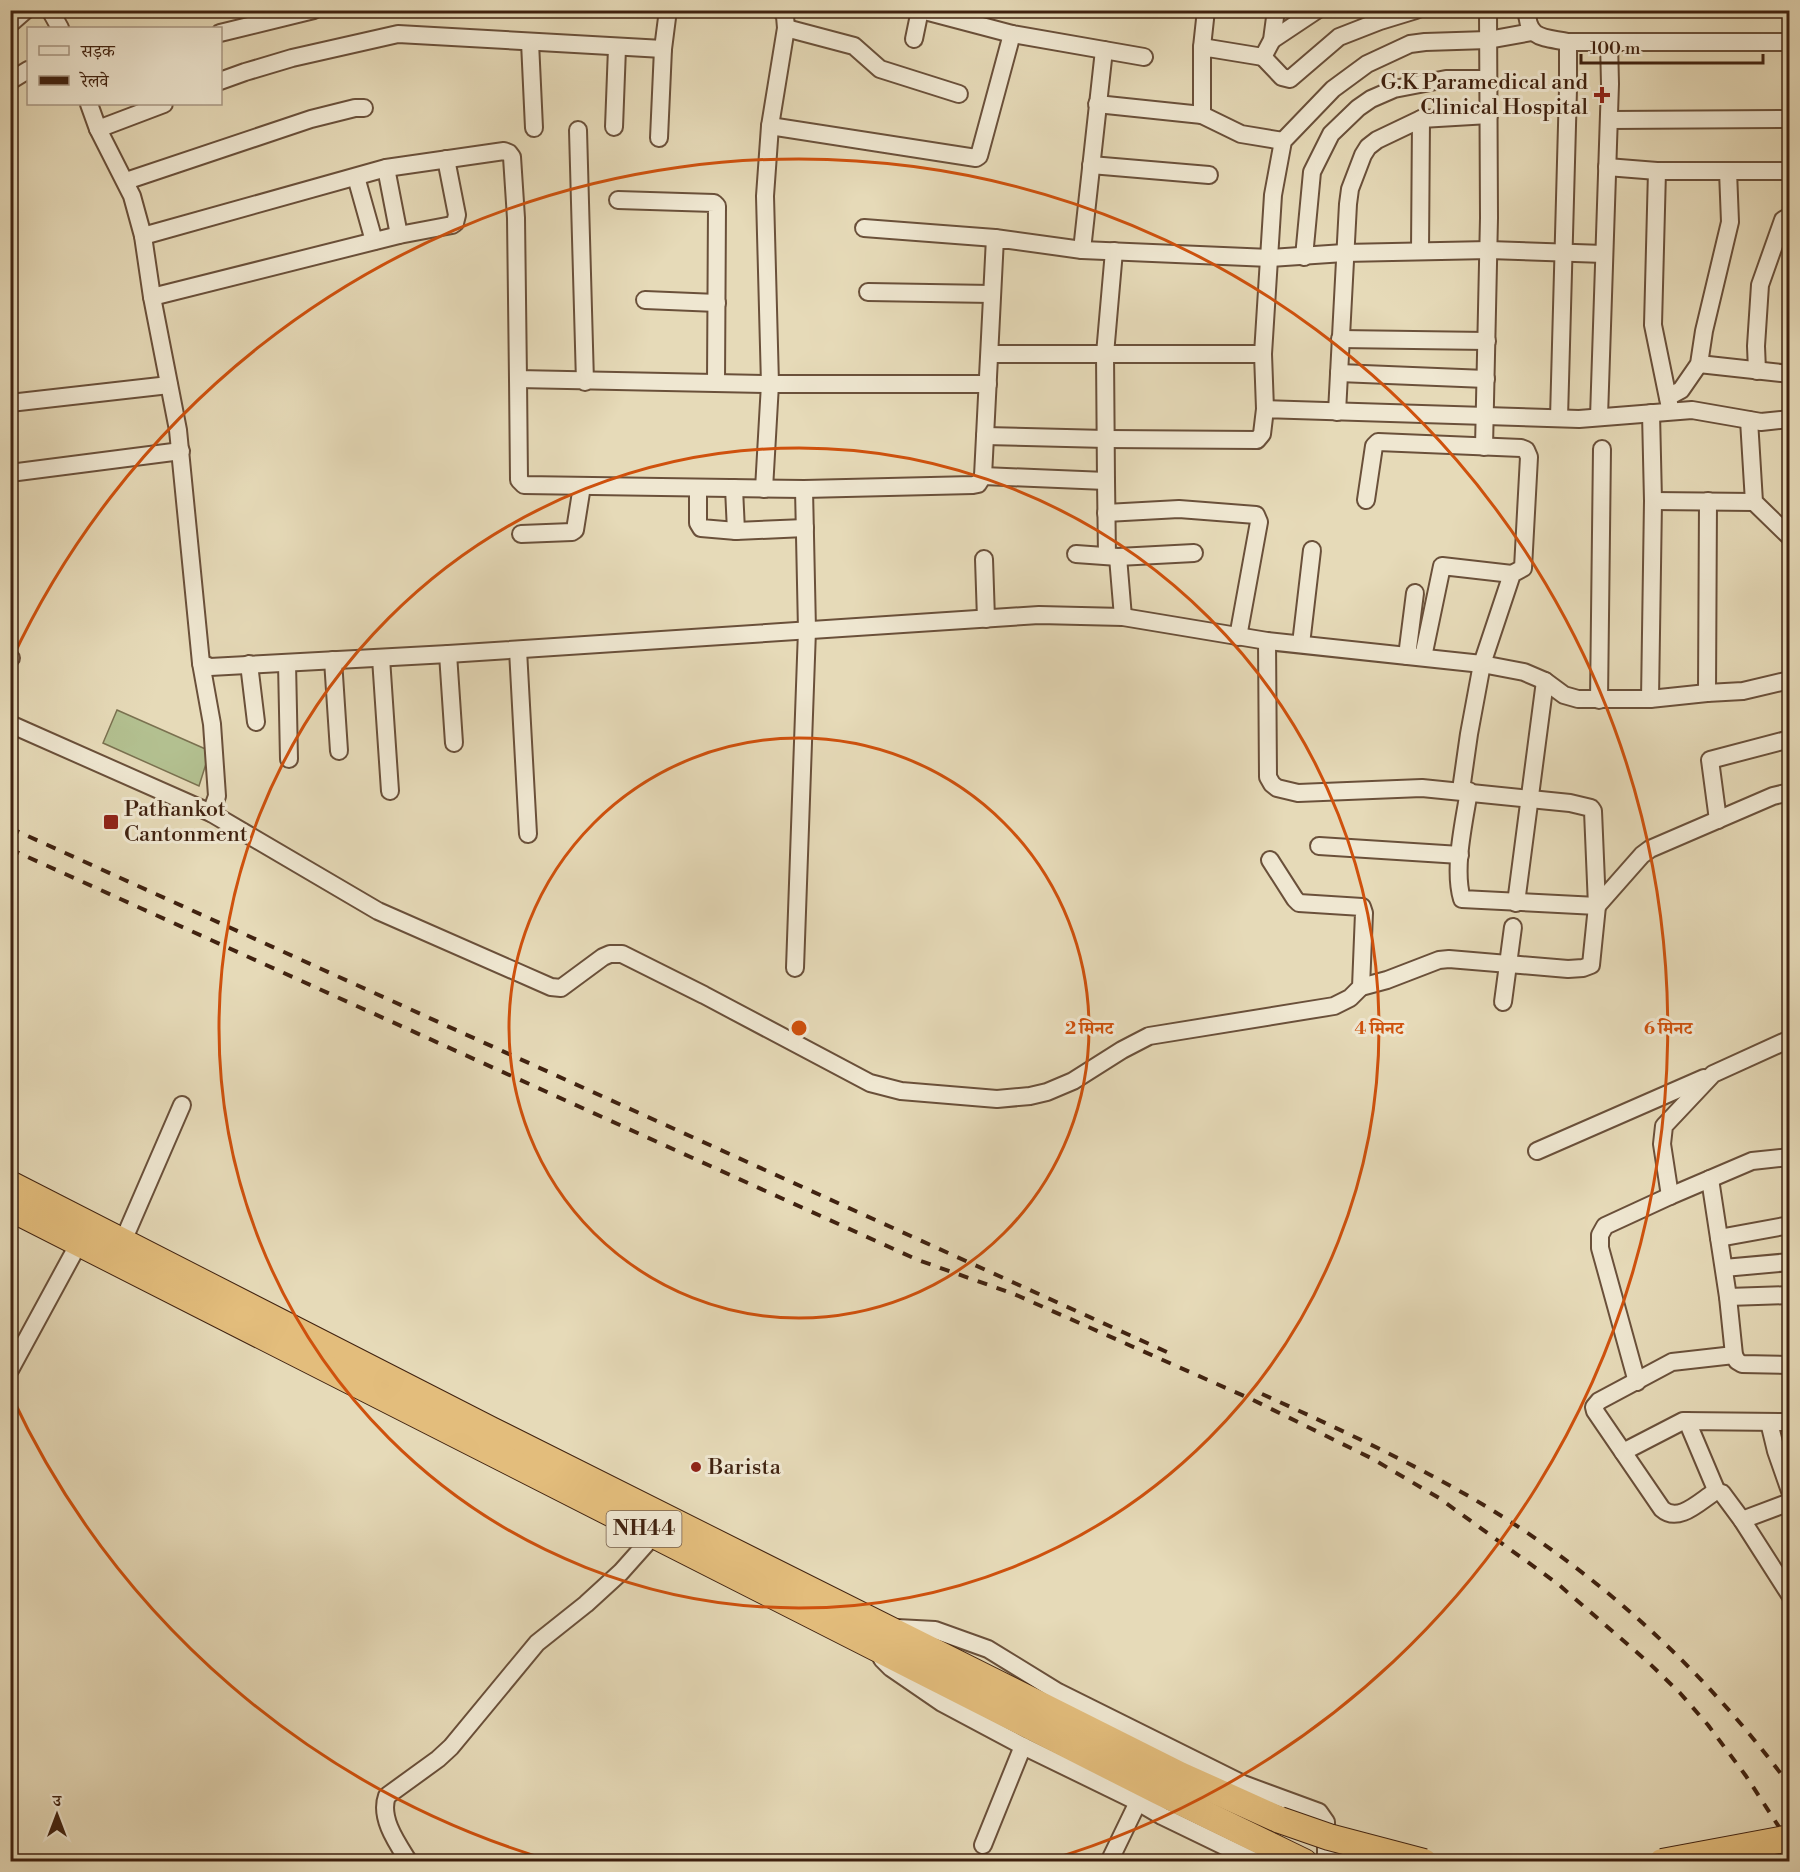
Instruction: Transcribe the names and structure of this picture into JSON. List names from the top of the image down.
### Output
{
  "streets": {
    "highway": ["NH44"]
  },
  "places": {
    "health": ["G.K Paramedical and Clinical Hospital"],
    "transit": ["Pathankot Cantonment"],
    "other": ["Barista"]
  },
  "legend": ["सड़क", "रेलवे"],
  "scale_bar": "100 m",
  "north": "top",
  "rings": ["2 मिनट", "4 मिनट", "6 मिनट"]
}
